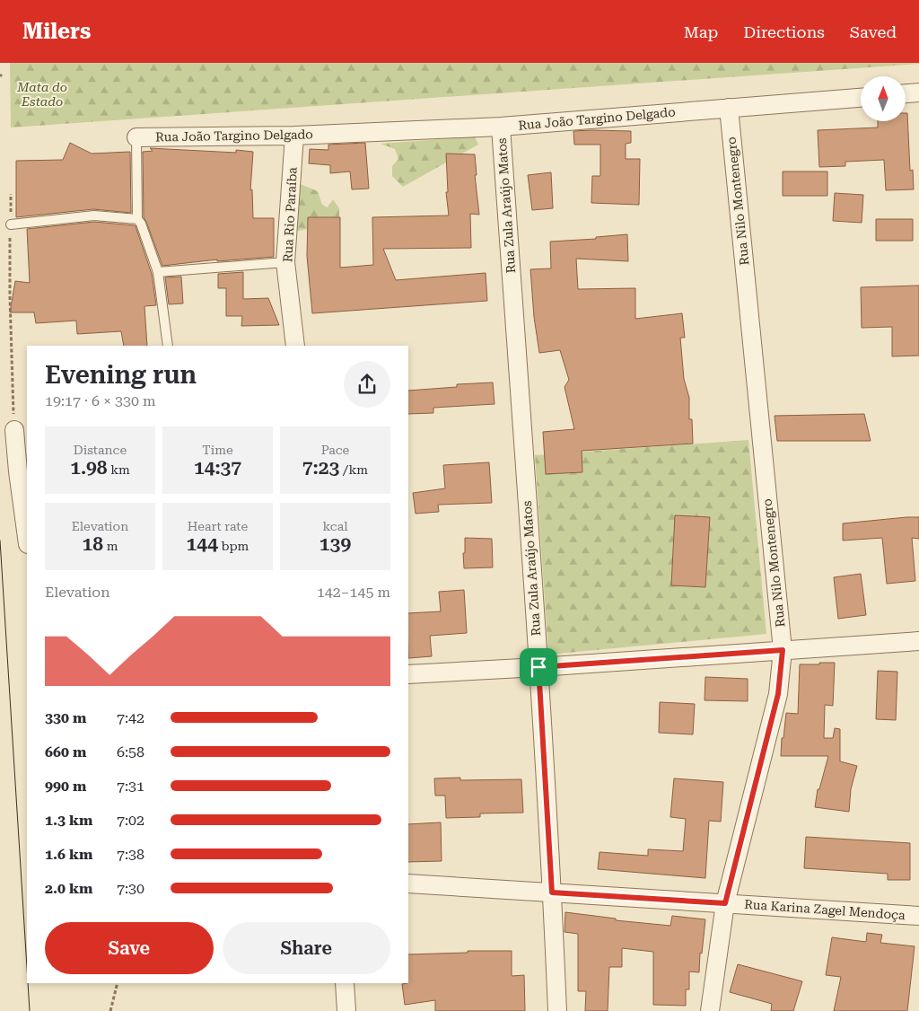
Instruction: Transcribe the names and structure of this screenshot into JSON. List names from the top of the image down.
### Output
{
  "streets": {
    "street": [
      "Rua João Targino Delgado",
      "Rua Nilo Montenegro",
      "Rua Zula Araújo Matos",
      "Rua Rio Paraíba",
      "Rua Karina Zagel Mendoça"
    ]
  },
  "crossings": [
    ["Rua João Targino Delgado", "Rua Nilo Montenegro"],
    ["Rua João Targino Delgado", "Rua Zula Araújo Matos"],
    ["Rua João Targino Delgado", "Rua Rio Paraíba"],
    ["Rua Nilo Montenegro", "Rua Karina Zagel Mendoça"],
    ["Rua Zula Araújo Matos", "Rua Karina Zagel Mendoça"]
  ],
  "parks": ["Mata do Estado"],
  "north": "top",
  "page": {
    "header": "Milers",
    "nav": ["Map", "Directions", "Saved"],
    "heading": ["Evening run", "19:17 · 6 × 330 m"],
    "stats": [
      ["Distance", "1.98 km"],
      ["Time", "14:37"],
      ["Pace", "7:23 /km"],
      ["Elevation", "18 m"],
      ["Heart rate", "144 bpm"],
      ["kcal", "139"]
    ],
    "chart": ["Elevation", "142–145 m"],
    "list": [
      {
        "name": "330 m",
        "note": "7:42"
      },
      {
        "name": "660 m",
        "note": "6:58"
      },
      {
        "name": "990 m",
        "note": "7:31"
      },
      {
        "name": "1.3 km",
        "note": "7:02"
      },
      {
        "name": "1.6 km",
        "note": "7:38"
      },
      {
        "name": "2.0 km",
        "note": "7:30"
      }
    ],
    "buttons": ["Save", "Share"]
  }
}
